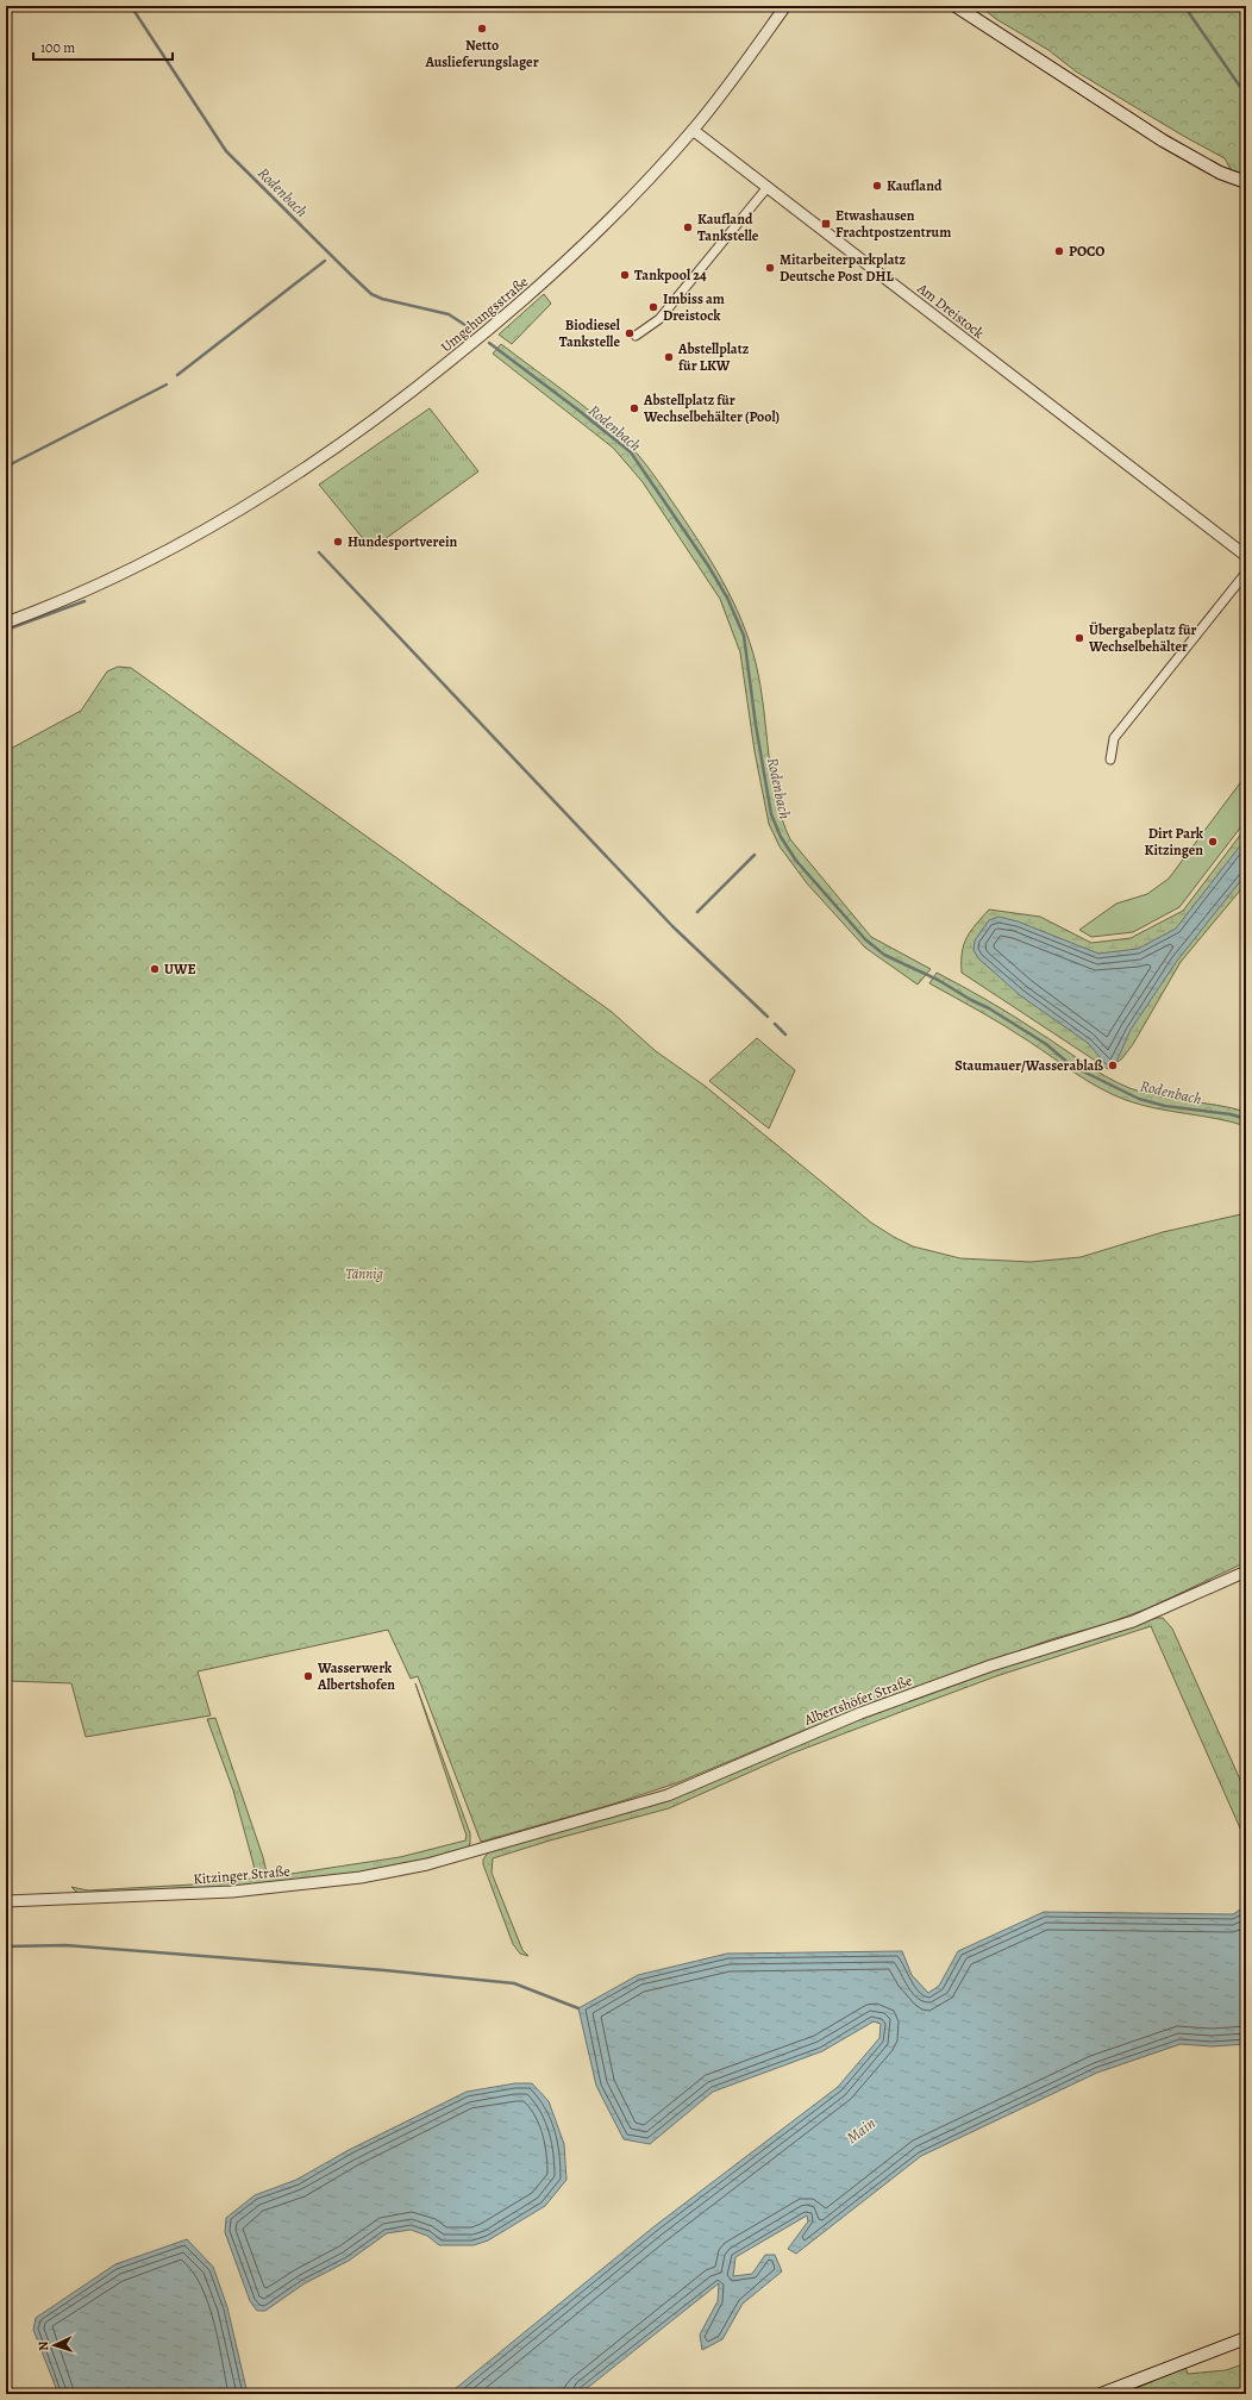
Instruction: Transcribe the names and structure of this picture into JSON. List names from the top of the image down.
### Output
{
  "streets": {
    "street": [
      "Am Dreistock",
      "Umgehungsstraße",
      "Albertshöfer Straße",
      "Kitzinger Straße"
    ]
  },
  "crossings": [
    ["Am Dreistock", "Umgehungsstraße"],
    ["Albertshöfer Straße", "Kitzinger Straße"]
  ],
  "water": ["Rodenbach", "Main"],
  "parks": ["Tännig"],
  "places": {
    "other": [
      "Netto Auslieferungslager",
      "Kaufland",
      "Kaufland Tankstelle",
      "POCO",
      "Mitarbeiterparkplatz Deutsche Post DHL",
      "Tankpool 24",
      "Imbiss am Dreistock",
      "Biodiesel Tankstelle",
      "Abstellplatz für LKW",
      "Abstellplatz für Wechselbehälter (Pool)",
      "Hundesportverein",
      "Übergabeplatz für Wechselbehälter",
      "Dirt Park Kitzingen",
      "UWE",
      "Staumauer/Wasserablaß",
      "Wasserwerk Albertshofen"
    ],
    "transit": ["Etwashausen Frachtpostzentrum"]
  },
  "scale_bar": "100 m",
  "north": "left"
}
